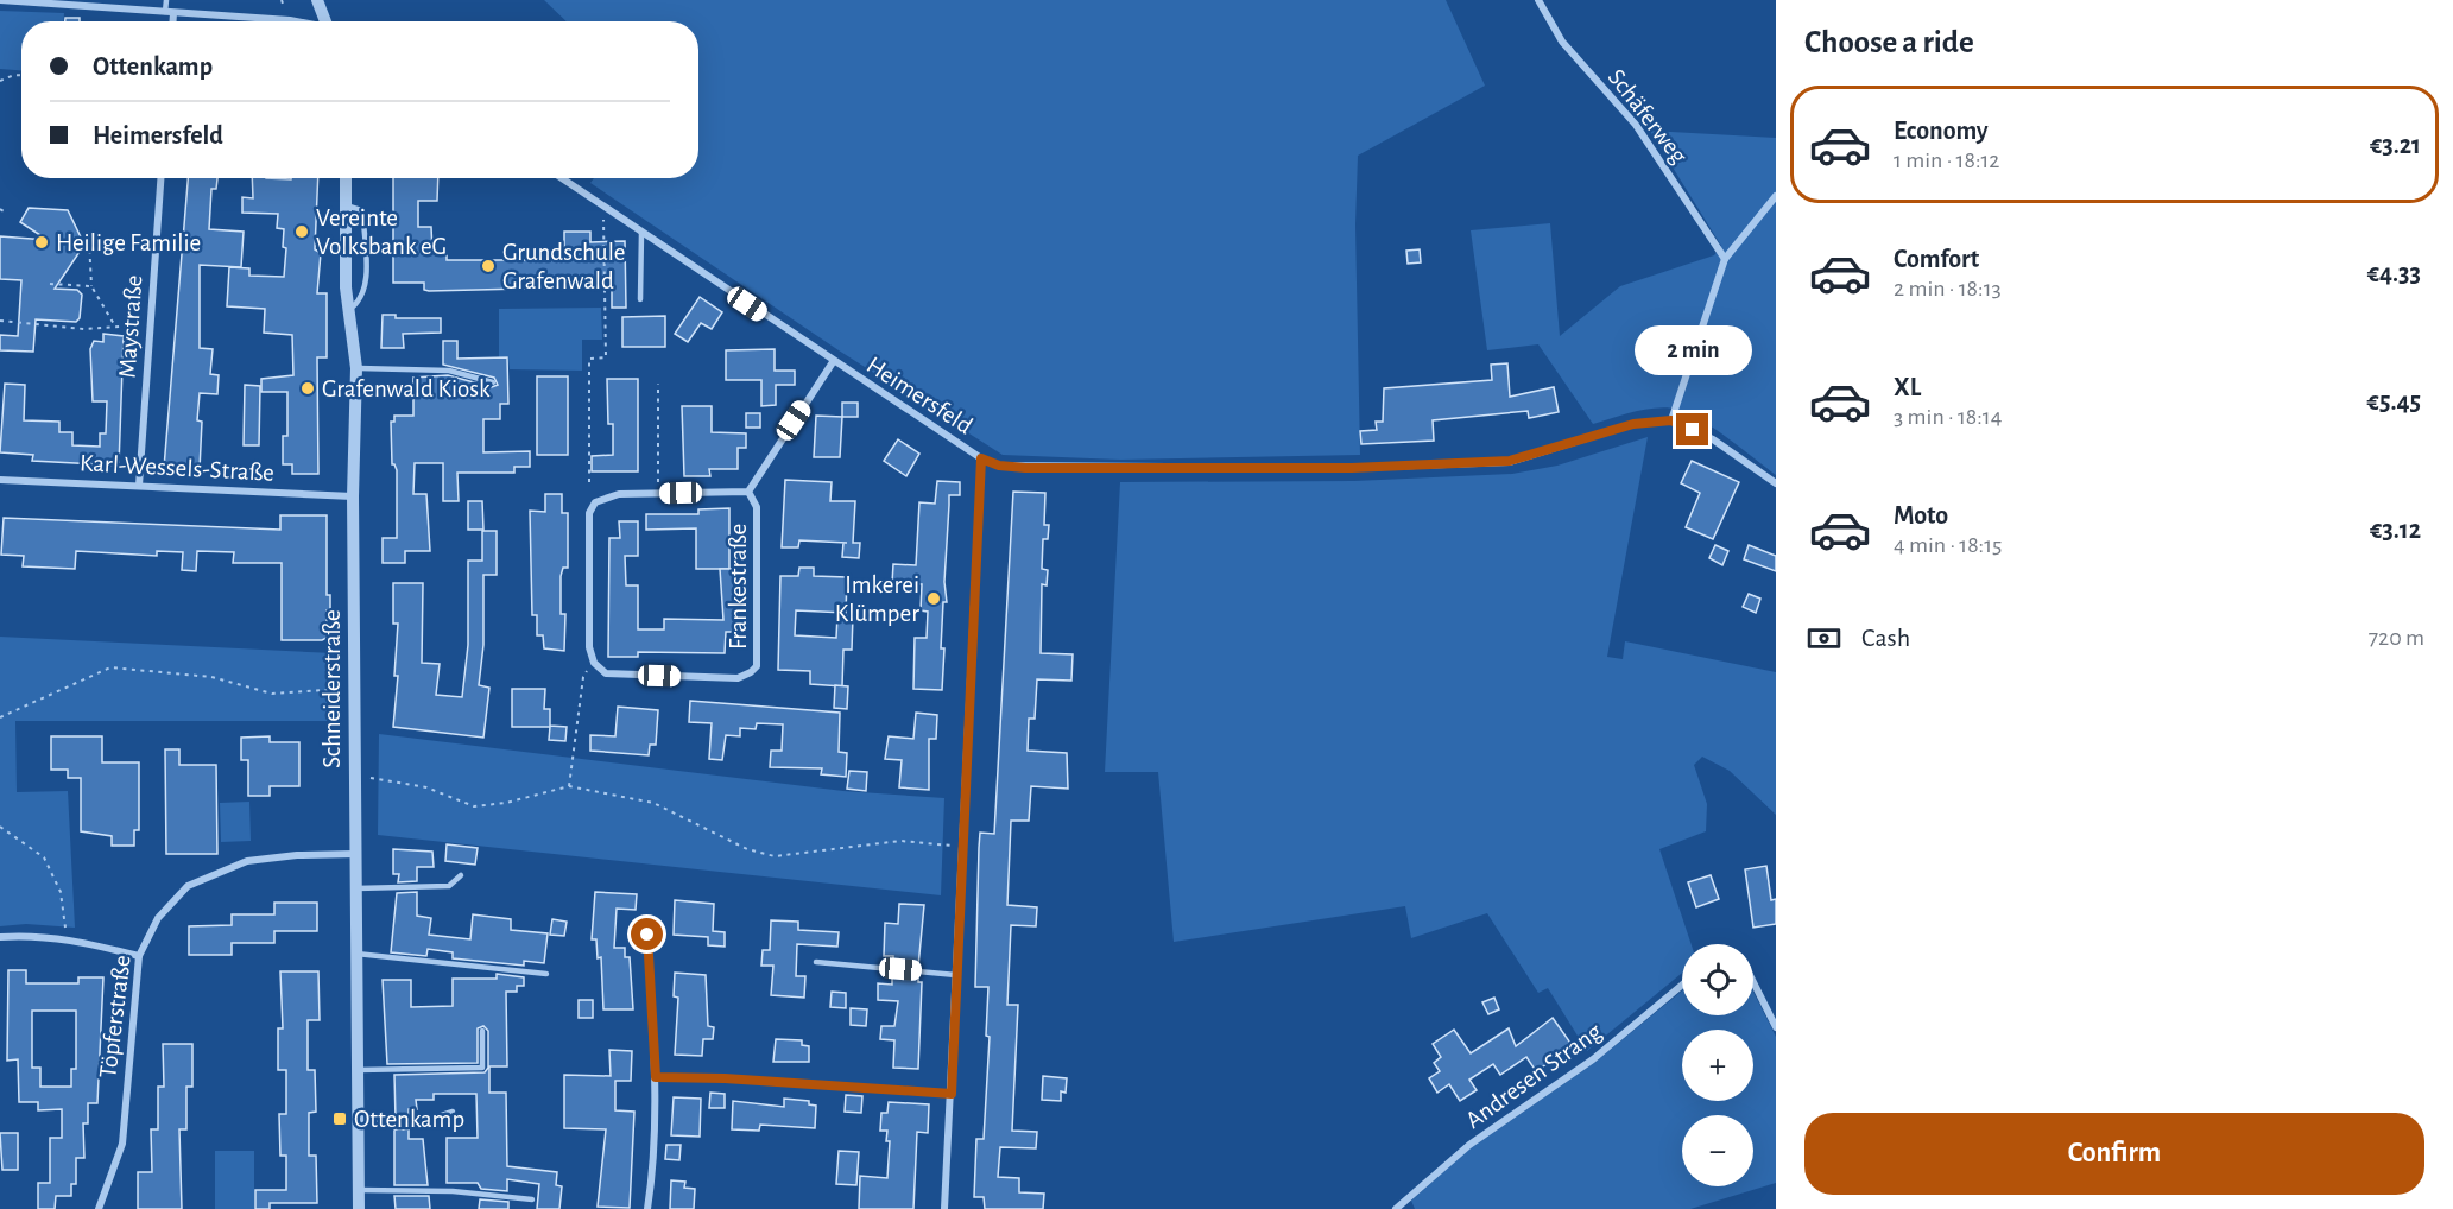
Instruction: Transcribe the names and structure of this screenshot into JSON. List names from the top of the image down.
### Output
{
  "streets": {
    "street": [
      "Schäferweg",
      "Maystraße",
      "Heimersfeld",
      "Karl-Wessels-Straße",
      "Frankestraße",
      "Schneiderstraße",
      "Töpferstraße",
      "Andresen Strang"
    ]
  },
  "crossings": [
    ["Maystraße", "Karl-Wessels-Straße"],
    ["Heimersfeld", "Frankestraße"],
    ["Karl-Wessels-Straße", "Schneiderstraße"],
    ["Schneiderstraße", "Töpferstraße"]
  ],
  "places": {
    "other": [
      "Vereinte Volksbank eG",
      "Heilige Familie",
      "Grundschule Grafenwald",
      "Grafenwald Kiosk",
      "Imkerei Klümper"
    ],
    "transit": ["Ottenkamp"]
  },
  "page": {
    "heading": "Choose a ride",
    "banner": ["Ottenkamp", "Heimersfeld"],
    "list": [
      {
        "name": "Economy",
        "note": "1 min · 18:12",
        "value": "€3.21"
      },
      {
        "name": "Comfort",
        "note": "2 min · 18:13",
        "value": "€4.33"
      },
      {
        "name": "XL",
        "note": "3 min · 18:14",
        "value": "€5.45"
      },
      {
        "name": "Moto",
        "note": "4 min · 18:15",
        "value": "€3.12"
      }
    ],
    "bubble": "2 min",
    "pay": ["Cash", "720 m"],
    "map_buttons": ["+", "−"],
    "buttons": "Confirm"
  }
}
